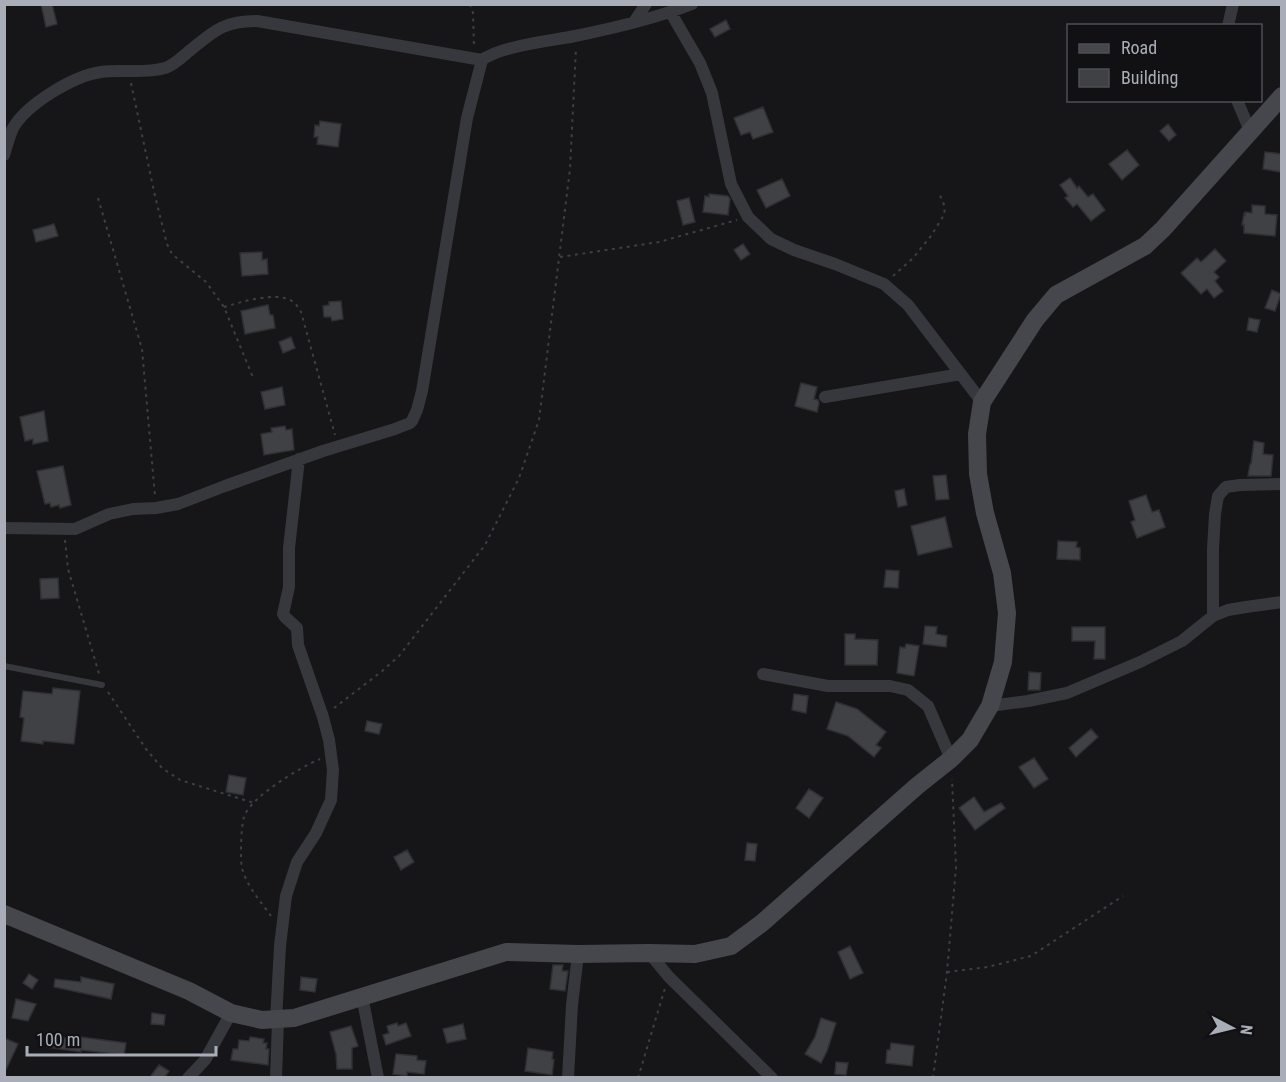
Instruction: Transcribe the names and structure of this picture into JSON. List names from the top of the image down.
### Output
{
  "legend": ["Road", "Building"],
  "scale_bar": "100 m",
  "north": "right"
}
